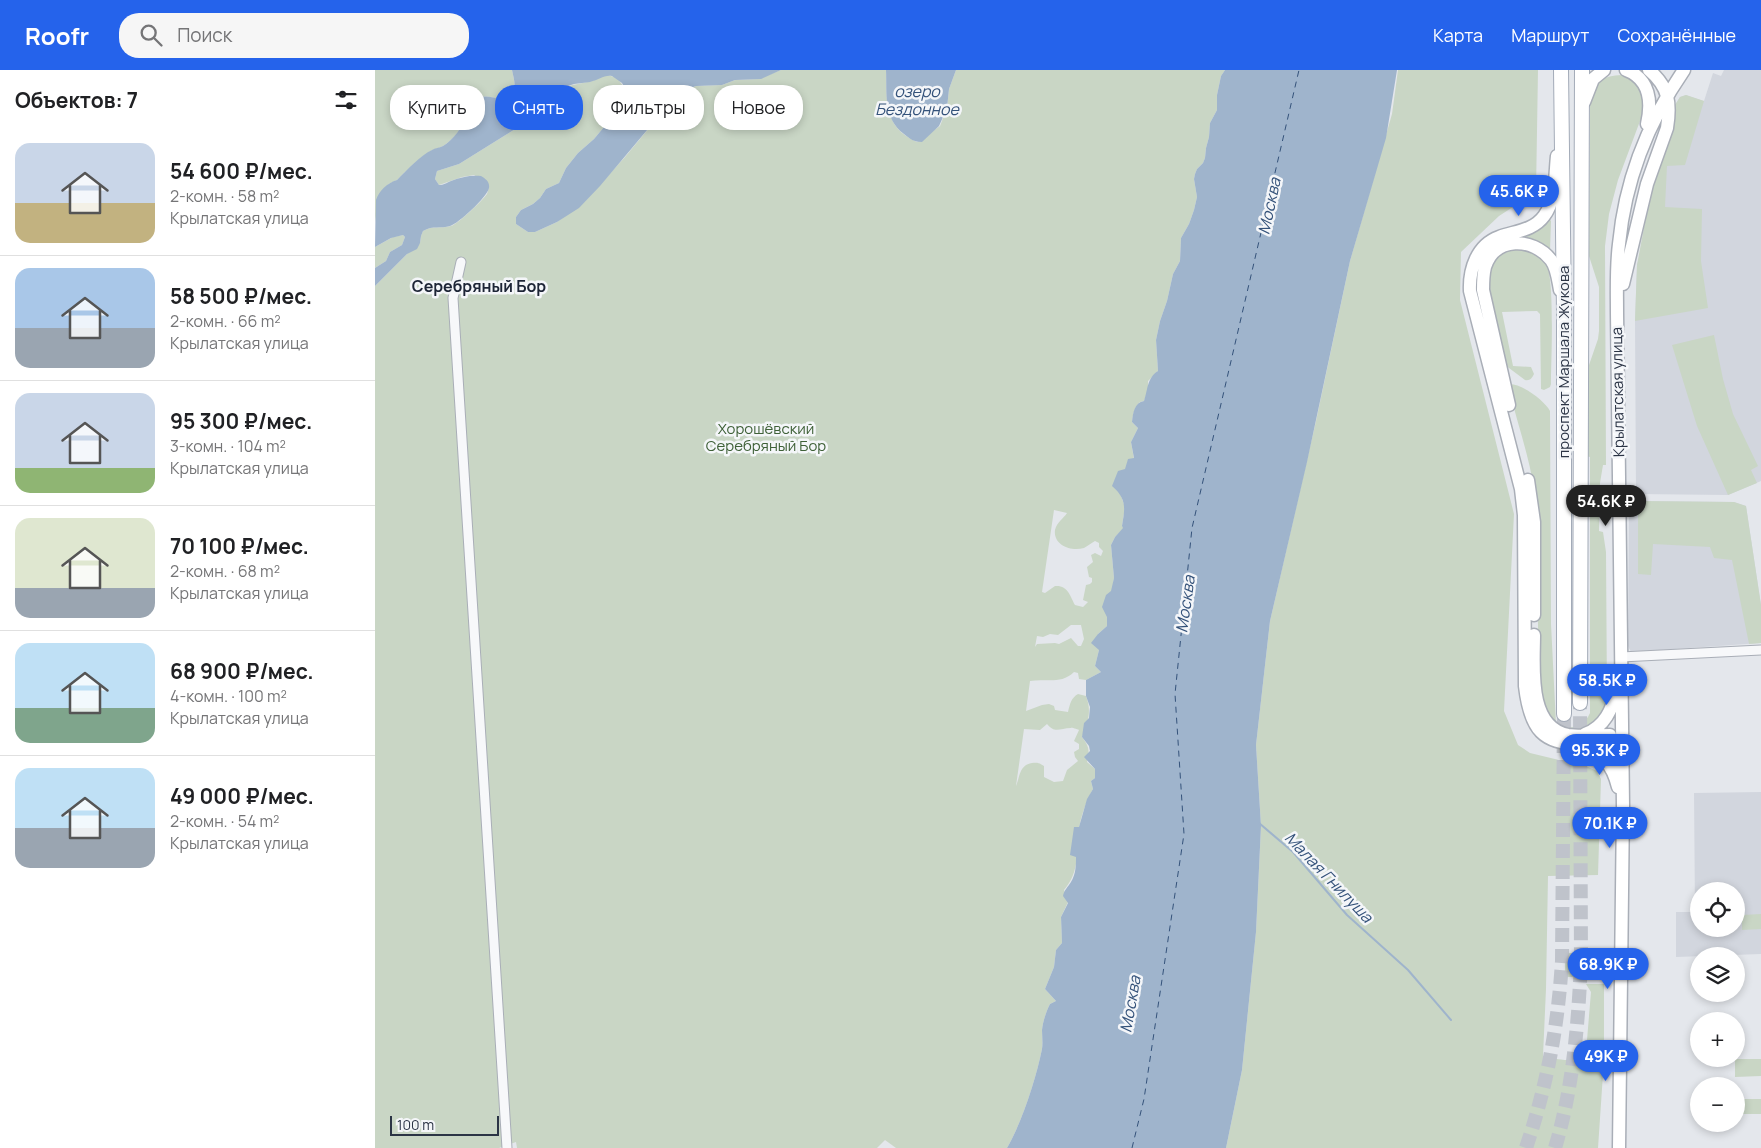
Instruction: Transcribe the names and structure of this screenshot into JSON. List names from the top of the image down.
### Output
{
  "streets": {
    "main road": ["проспект Маршала Жукова", "Крылатская улица"]
  },
  "districts": ["Серебряный Бор"],
  "water": ["озеро Бездонное", "Москва", "Малая Гнилуша"],
  "parks": ["Хорошёвский Серебряный Бор"],
  "scale_bar": "100 m",
  "page": {
    "header": "Roofr",
    "search": "Поиск",
    "nav": ["Карта", "Маршрут", "Сохранённые"],
    "heading": "Объектов: 7",
    "chip": [
      "Купить",
      "Снять",
      "Фильтры",
      "Новое"
    ],
    "list": [
      {
        "name": "54 600 ₽/мес.",
        "note": "2-комн. · 58 m² · Крылатская улица"
      },
      {
        "name": "58 500 ₽/мес.",
        "note": "2-комн. · 66 m² · Крылатская улица"
      },
      {
        "name": "95 300 ₽/мес.",
        "note": "3-комн. · 104 m² · Крылатская улица"
      },
      {
        "name": "70 100 ₽/мес.",
        "note": "2-комн. · 68 m² · Крылатская улица"
      },
      {
        "name": "68 900 ₽/мес.",
        "note": "4-комн. · 100 m² · Крылатская улица"
      },
      {
        "name": "49 000 ₽/мес.",
        "note": "2-комн. · 54 m² · Крылатская улица"
      }
    ],
    "price": [
      "45.6K ₽",
      "54.6K ₽",
      "58.5K ₽",
      "95.3K ₽",
      "70.1K ₽",
      "68.9K ₽",
      "49K ₽"
    ],
    "map_buttons": ["+", "−"],
    "scale": "100 m"
  }
}
